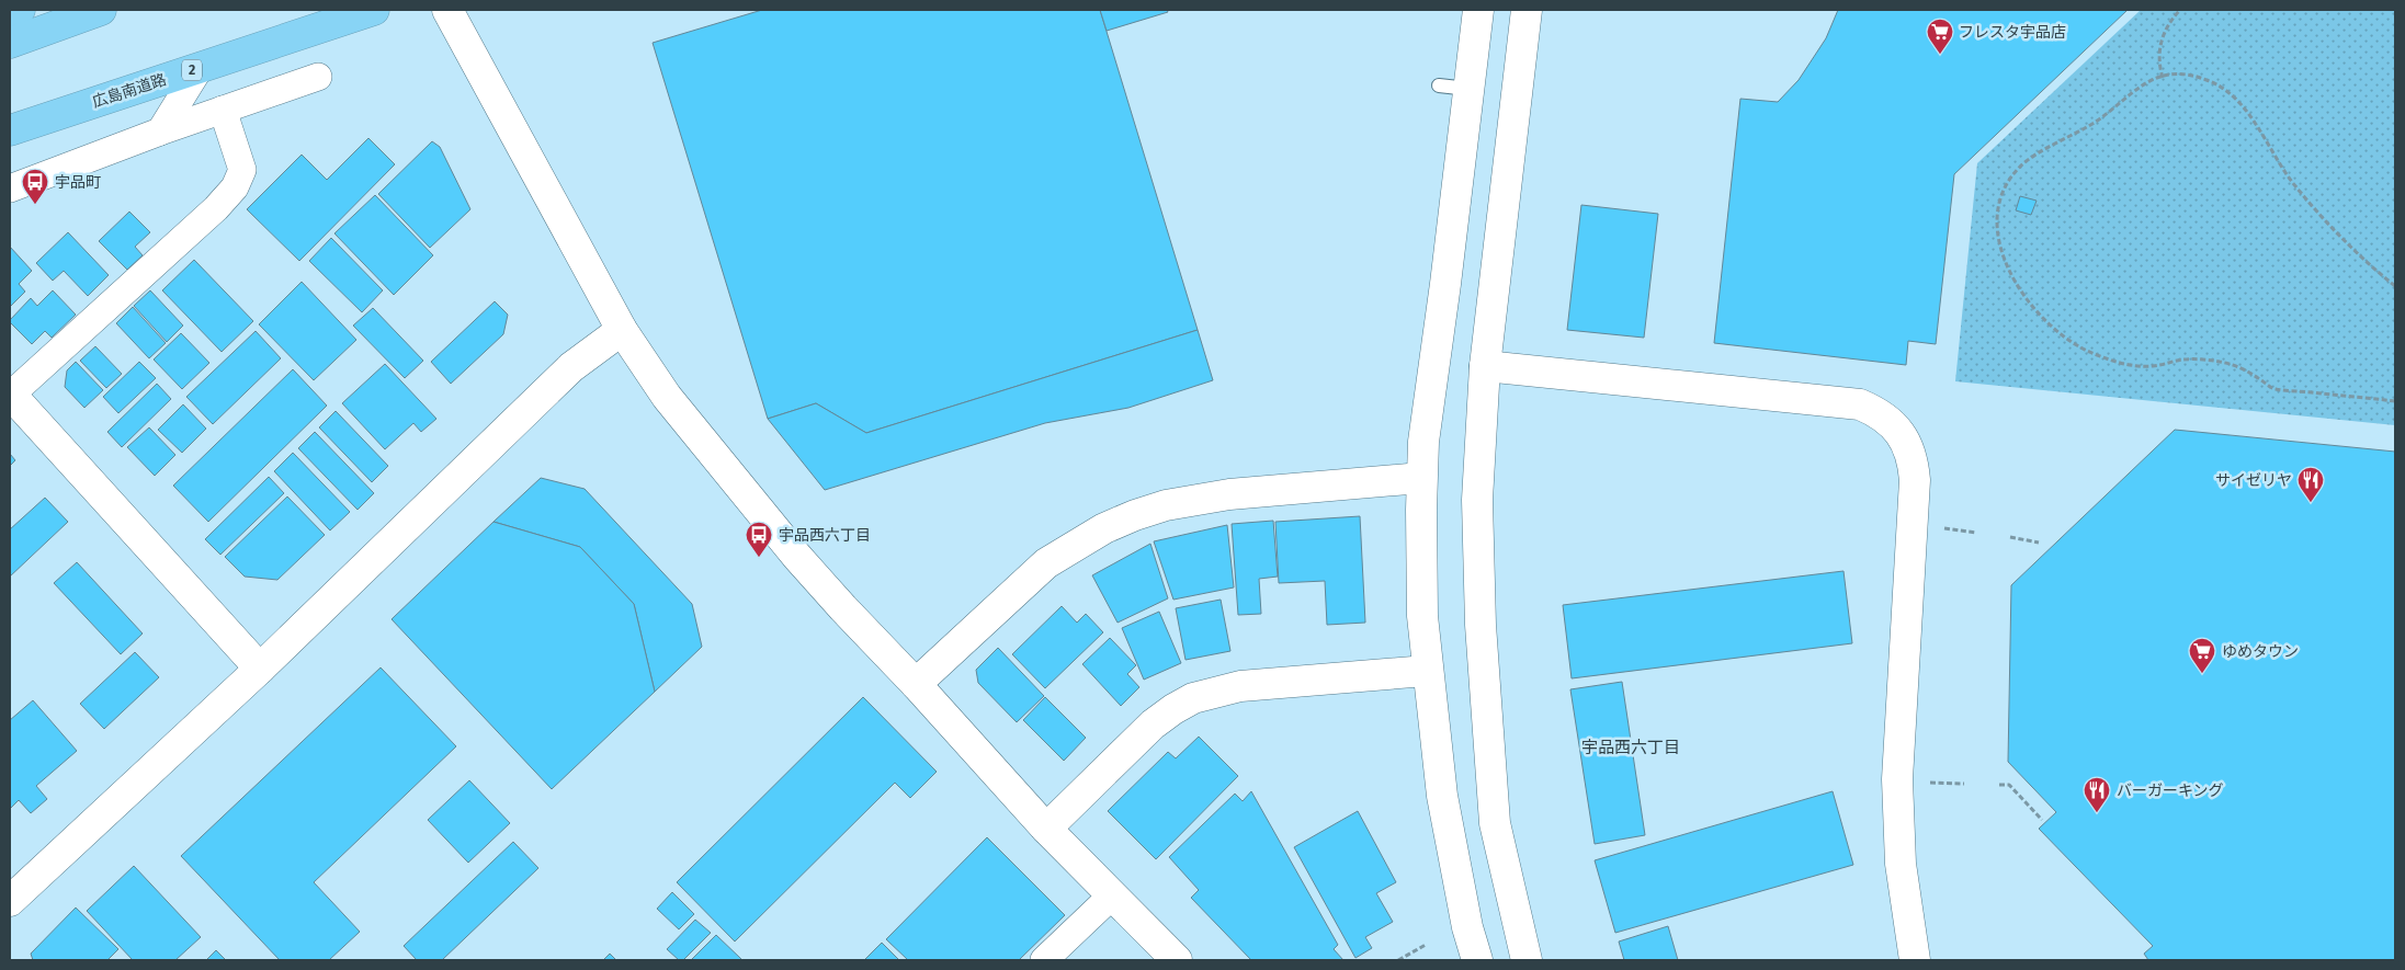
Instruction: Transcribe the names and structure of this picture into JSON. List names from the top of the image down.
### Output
{
  "streets": {
    "highway": ["2", "広島南道路"]
  },
  "districts": ["宇品西六丁目"],
  "places": {
    "supermarket": ["フレスタ宇品店", "ゆめタウン"],
    "bus stop": ["宇品町", "宇品西六丁目"],
    "restaurant": ["サイゼリヤ", "バーガーキング"]
  }
}
